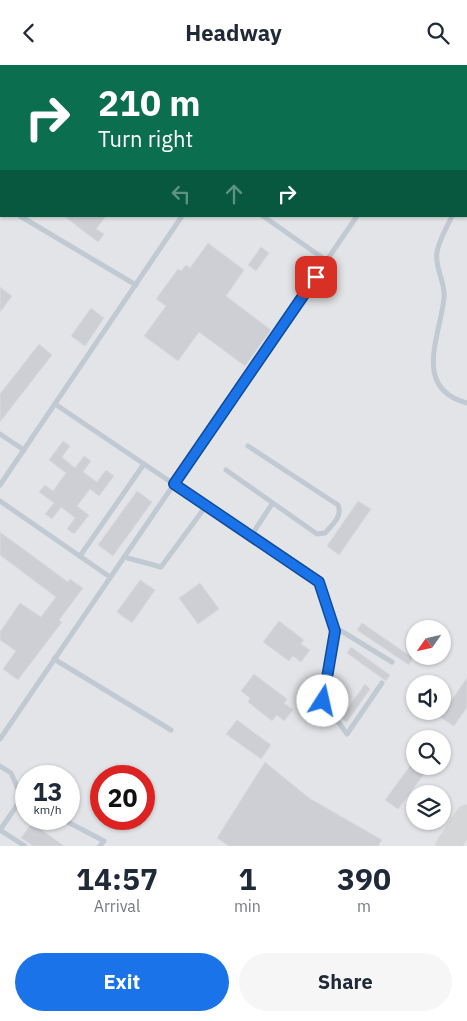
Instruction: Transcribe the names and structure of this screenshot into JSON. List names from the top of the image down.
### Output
{
  "north": "bottom left",
  "page": {
    "header": "Headway",
    "turn": ["210 m", "Turn right"],
    "speed": "13 km/h",
    "limit": "20",
    "eta": [
      "14:57",
      "Arrival",
      "1",
      "min",
      "390",
      "m"
    ],
    "buttons": ["Exit", "Share"]
  }
}
